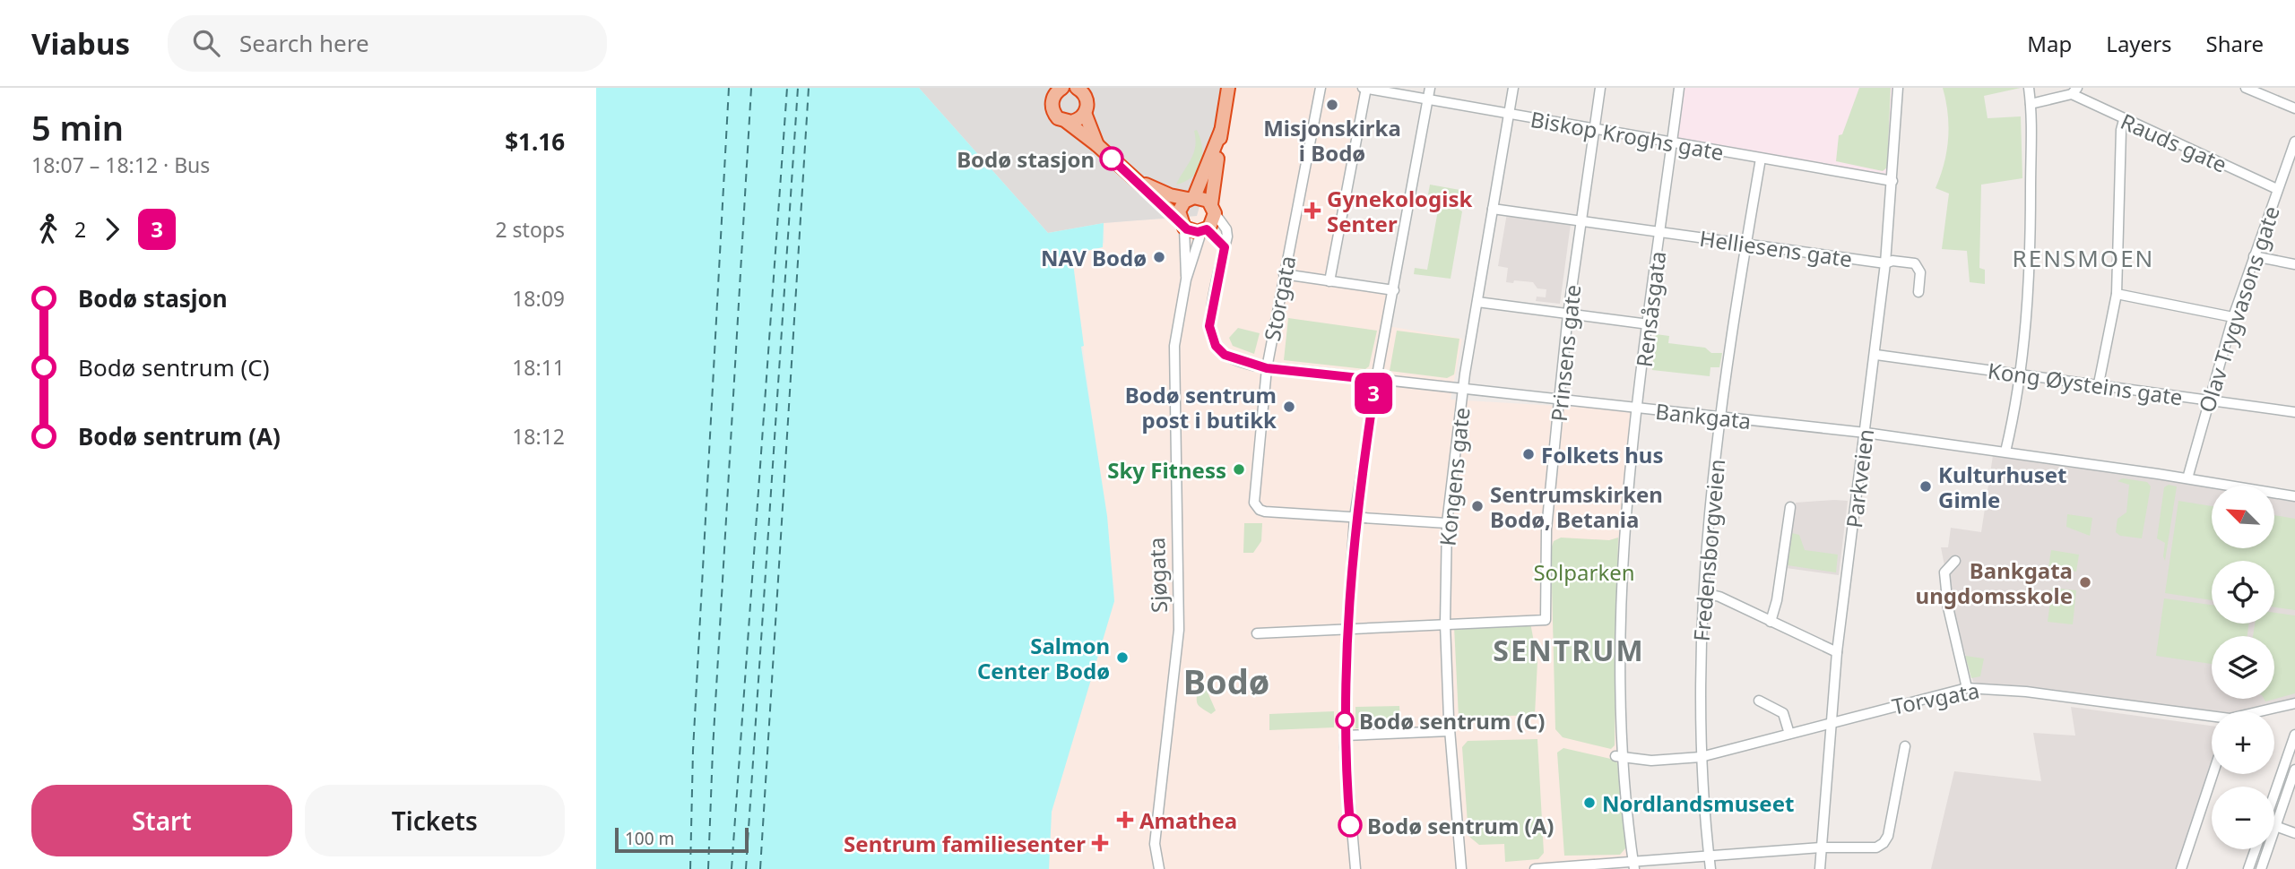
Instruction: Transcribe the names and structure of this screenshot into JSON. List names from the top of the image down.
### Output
{
  "streets": {
    "highway": ["Sjøgata"],
    "street": [
      "Biskop Kroghs gate",
      "Rauds gate",
      "Helliesens gate",
      "Storgata",
      "Rensåsgata",
      "Olav Trygvasons gate",
      "Prinsens gate",
      "Kong Øysteins gate",
      "Bankgata",
      "Kongens gate",
      "Parkveien",
      "Fredensborgveien",
      "Torvgata"
    ]
  },
  "crossings": [
    ["Biskop Kroghs gate", "Rensåsgata"],
    ["Biskop Kroghs gate", "Prinsens gate"],
    ["Biskop Kroghs gate", "Kongens gate"],
    ["Biskop Kroghs gate", "Parkveien"],
    ["Biskop Kroghs gate", "Fredensborgveien"],
    ["Rauds gate", "Olav Trygvasons gate"],
    ["Helliesens gate", "Rensåsgata"],
    ["Helliesens gate", "Prinsens gate"],
    ["Helliesens gate", "Kongens gate"],
    ["Helliesens gate", "Parkveien"],
    ["Helliesens gate", "Fredensborgveien"],
    ["Storgata", "Bankgata"],
    ["Rensåsgata", "Bankgata"],
    ["Rensåsgata", "Torvgata"],
    ["Olav Trygvasons gate", "Kong Øysteins gate"],
    ["Olav Trygvasons gate", "Bankgata"],
    ["Prinsens gate", "Bankgata"],
    ["Prinsens gate", "Kongens gate"],
    ["Kong Øysteins gate", "Parkveien"],
    ["Bankgata", "Kongens gate"],
    ["Bankgata", "Parkveien"],
    ["Bankgata", "Fredensborgveien"],
    ["Parkveien", "Torvgata"],
    ["Fredensborgveien", "Torvgata"]
  ],
  "districts": ["RENSMOEN", "SENTRUM", "Bodø"],
  "parks": ["Solparken"],
  "places": {
    "other": [
      "Misjonskirka i Bodø",
      "Bodø stasjon",
      "NAV Bodø",
      "Bodø sentrum post i butikk",
      "Folkets hus",
      "Sky Fitness",
      "Kulturhuset Gimle",
      "Sentrumskirken Bodø, Betania",
      "Bankgata ungdomsskole",
      "Salmon Center Bodø",
      "Bodø sentrum (C)",
      "Nordlandsmuseet",
      "Bodø sentrum (A)"
    ],
    "health": ["Gynekologisk Senter", "Amathea", "Sentrum familiesenter"]
  },
  "lines": ["bus line 3"],
  "scale_bar": "100 m",
  "north": "top left",
  "page": {
    "header": "Viabus",
    "search": "Search here",
    "nav": ["Map", "Layers", "Share"],
    "heading": ["5 min", "18:07 – 18:12 · Bus", "$1.16"],
    "on_map": "3",
    "legs": ["2", "3", "2 stops"],
    "list": [
      {
        "name": "Bodø stasjon",
        "value": "18:09"
      },
      {
        "name": "Bodø sentrum (C)",
        "value": "18:11"
      },
      {
        "name": "Bodø sentrum (A)",
        "value": "18:12"
      }
    ],
    "map_buttons": ["+", "−"],
    "buttons": ["Start", "Tickets"],
    "scale": "100 m"
  }
}
